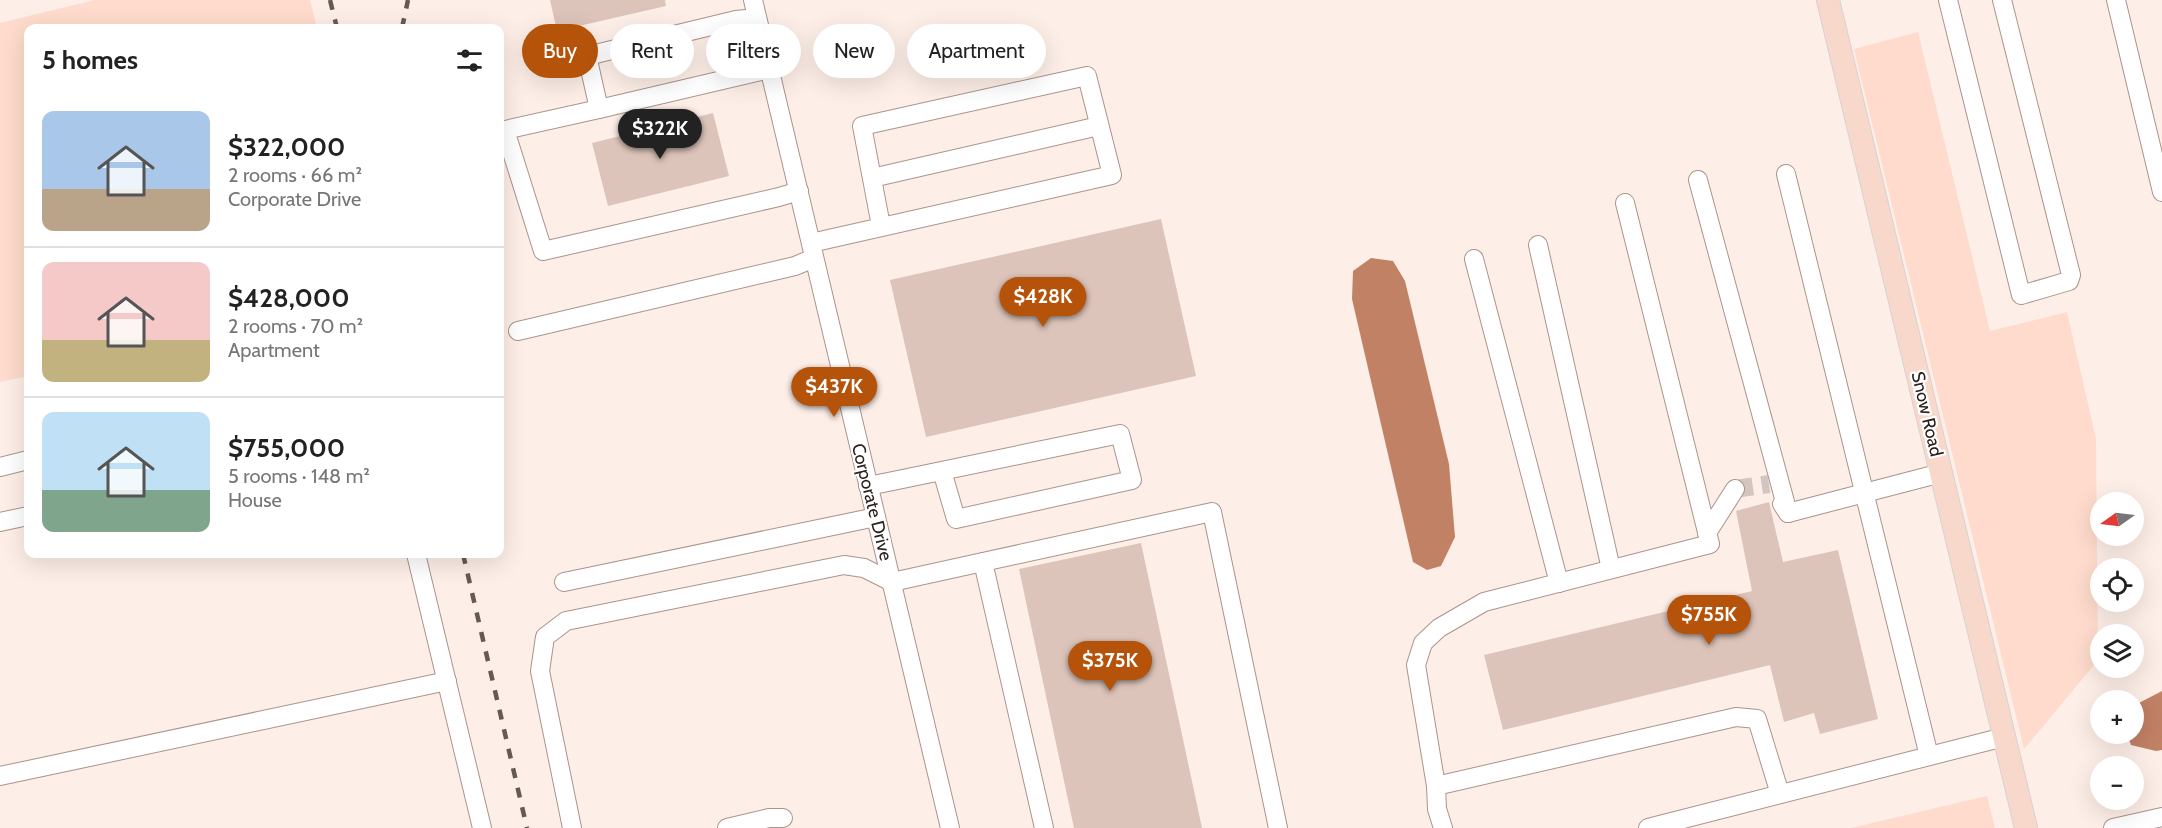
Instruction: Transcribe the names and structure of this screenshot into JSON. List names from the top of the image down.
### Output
{
  "streets": {
    "main road": ["Snow Road"],
    "street": ["Corporate Drive"]
  },
  "north": "left",
  "page": {
    "chip": [
      "Buy",
      "Rent",
      "Filters",
      "New",
      "Apartment"
    ],
    "heading": "5 homes",
    "list": [
      {
        "name": "$322,000",
        "note": "2 rooms · 66 m² · Corporate Drive"
      },
      {
        "name": "$428,000",
        "note": "2 rooms · 70 m² · Apartment"
      },
      {
        "name": "$755,000",
        "note": "5 rooms · 148 m² · House"
      }
    ],
    "price": [
      "$322K",
      "$428K",
      "$437K",
      "$755K",
      "$375K"
    ],
    "map_buttons": ["+", "−"]
  }
}
